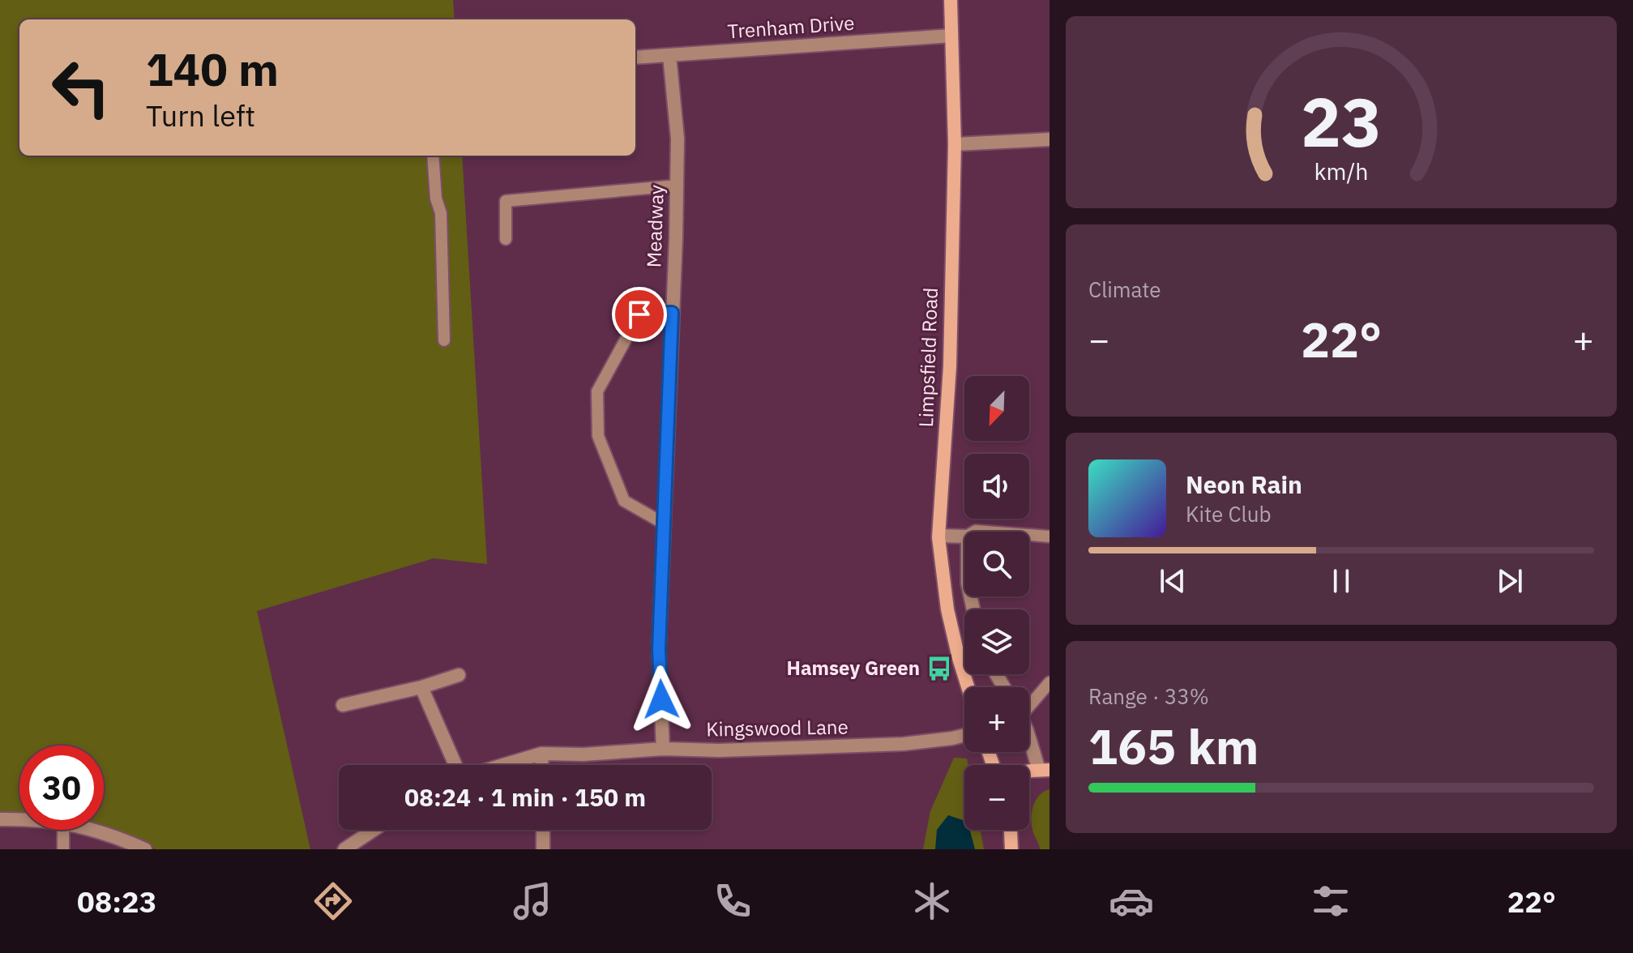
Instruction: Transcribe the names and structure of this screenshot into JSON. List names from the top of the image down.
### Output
{
  "streets": {
    "main road": ["Limpsfield Road"],
    "street": ["Trenham Drive", "Meadway", "Kingswood Lane"]
  },
  "crossings": [
    ["Trenham Drive", "Meadway"],
    ["Trenham Drive", "Limpsfield Road"],
    ["Meadway", "Kingswood Lane"]
  ],
  "places": {
    "bus stop": ["Hamsey Green"]
  },
  "north": "bottom left",
  "page": {
    "turn": ["140 m", "Turn left"],
    "tile": [
      "Climate",
      ["Range · 33%", "165 km"]
    ],
    "heat": ["−", "22°", "+"],
    "map_buttons": ["+", "−"],
    "song": ["Neon Rain", "Kite Club"],
    "limit": "30",
    "trip": "08:24 · 1 min · 150 m",
    "tabs": ["08:23", "22°"],
    "gauge": ["23", "km/h"]
  }
}
